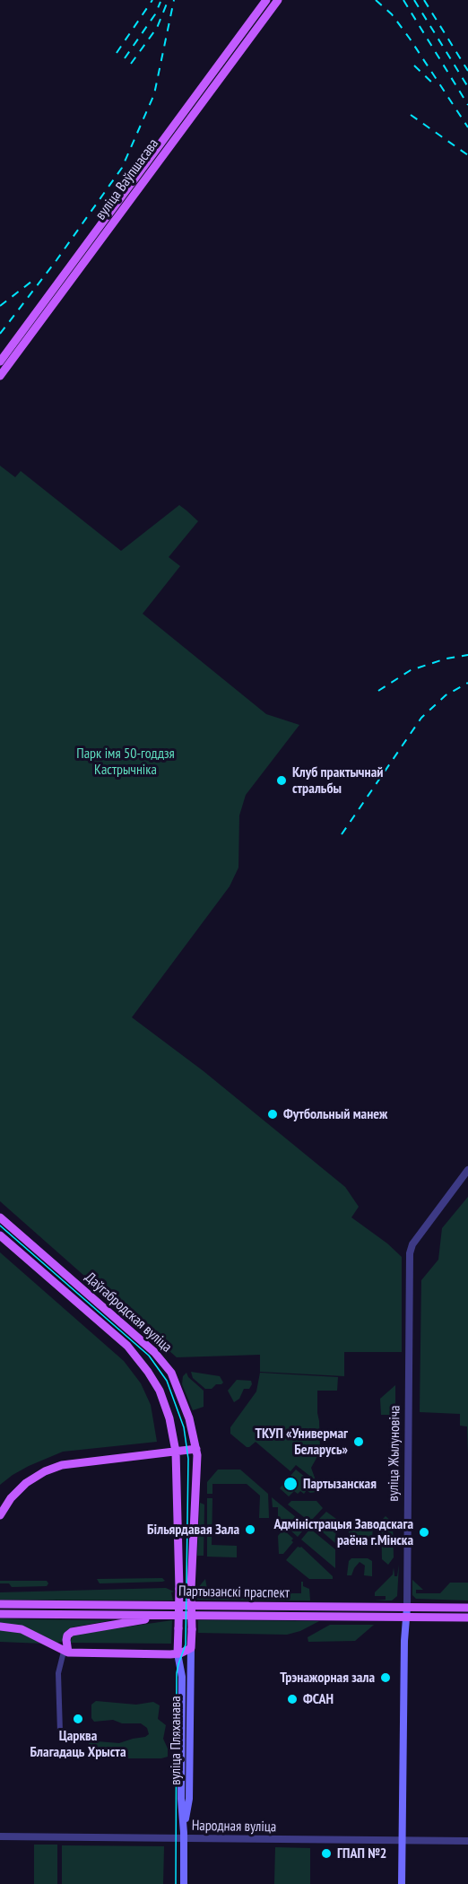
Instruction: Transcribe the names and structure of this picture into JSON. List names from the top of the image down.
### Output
{
  "streets": {
    "main road": [
      "вуліца Ваўпшасава",
      "Даўгабродская вуліца",
      "вуліца Жылуновіча",
      "Партызанскі праспект",
      "вуліца Пляханава"
    ],
    "street": ["Народная вуліца"]
  },
  "crossings": [
    ["Даўгабродская вуліца", "вуліца Пляханава"],
    ["вуліца Жылуновіча", "Партызанскі праспект"],
    ["вуліца Жылуновіча", "Народная вуліца"],
    ["вуліца Пляханава", "Народная вуліца"]
  ],
  "parks": ["Парк імя 50-годдзя Кастрычніка"],
  "places": [
    "Клуб практычнай стральбы",
    "Футбольный манеж",
    "ТКУП «Универмаг Беларусь»",
    "Партызанская",
    "Більярдавая Зала",
    "Адміністрацыя Заводскага раёна г.Мінска",
    "Трэнажорная зала",
    "ФСАН",
    "Царква Благадаць Хрыста",
    "ГПАП №2"
  ]
}
